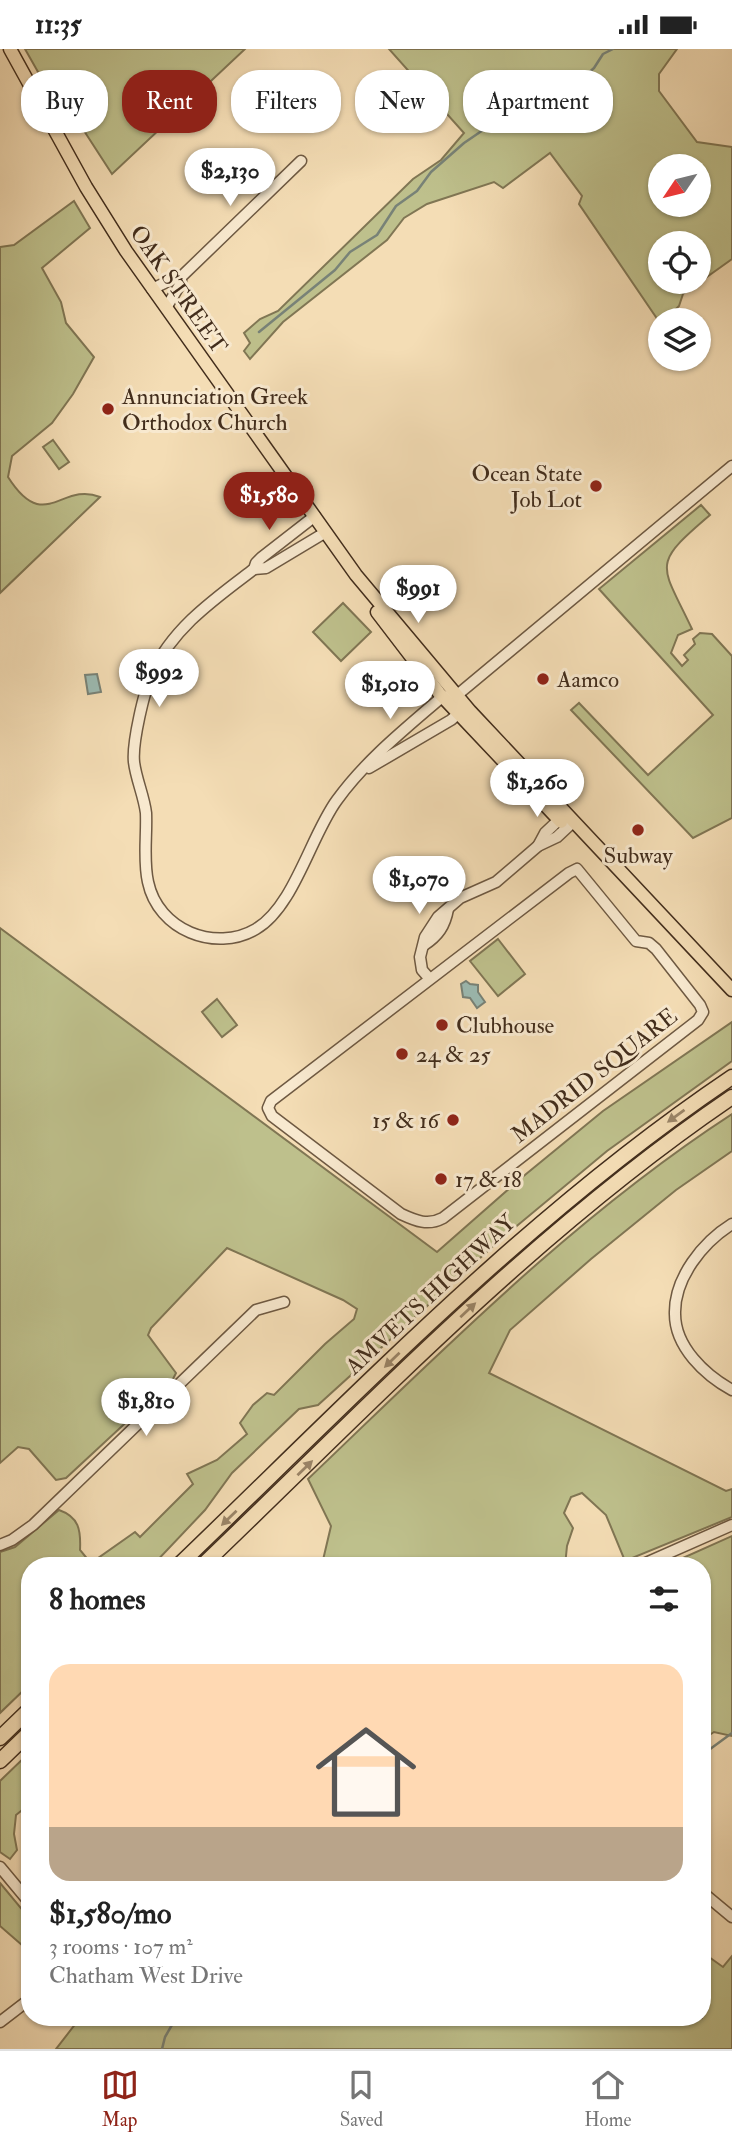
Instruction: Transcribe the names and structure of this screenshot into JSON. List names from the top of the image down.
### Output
{
  "streets": {
    "highway": ["AMVETS HIGHWAY"],
    "main road": ["OAK STREET"],
    "street": ["MADRID SQUARE"]
  },
  "places": [
    "Annunciation Greek Orthodox Church",
    "Ocean State Job Lot",
    "Aamco",
    "Subway",
    "Clubhouse",
    "24 & 25",
    "15 & 16",
    "17 & 18"
  ],
  "north": "bottom left",
  "page": {
    "status": "11:35",
    "chip": [
      "Buy",
      "Rent",
      "Filters",
      "New",
      "Apartment"
    ],
    "price": [
      "$2,130",
      "$1,580",
      "$991",
      "$992",
      "$1,010",
      "$1,260",
      "$1,070",
      "$1,810"
    ],
    "heading": "8 homes",
    "list": [
      {
        "name": "$1,580/mo",
        "note": "3 rooms · 107 m² · Chatham West Drive"
      }
    ],
    "tabs": ["Map", "Saved", "Home"]
  }
}
